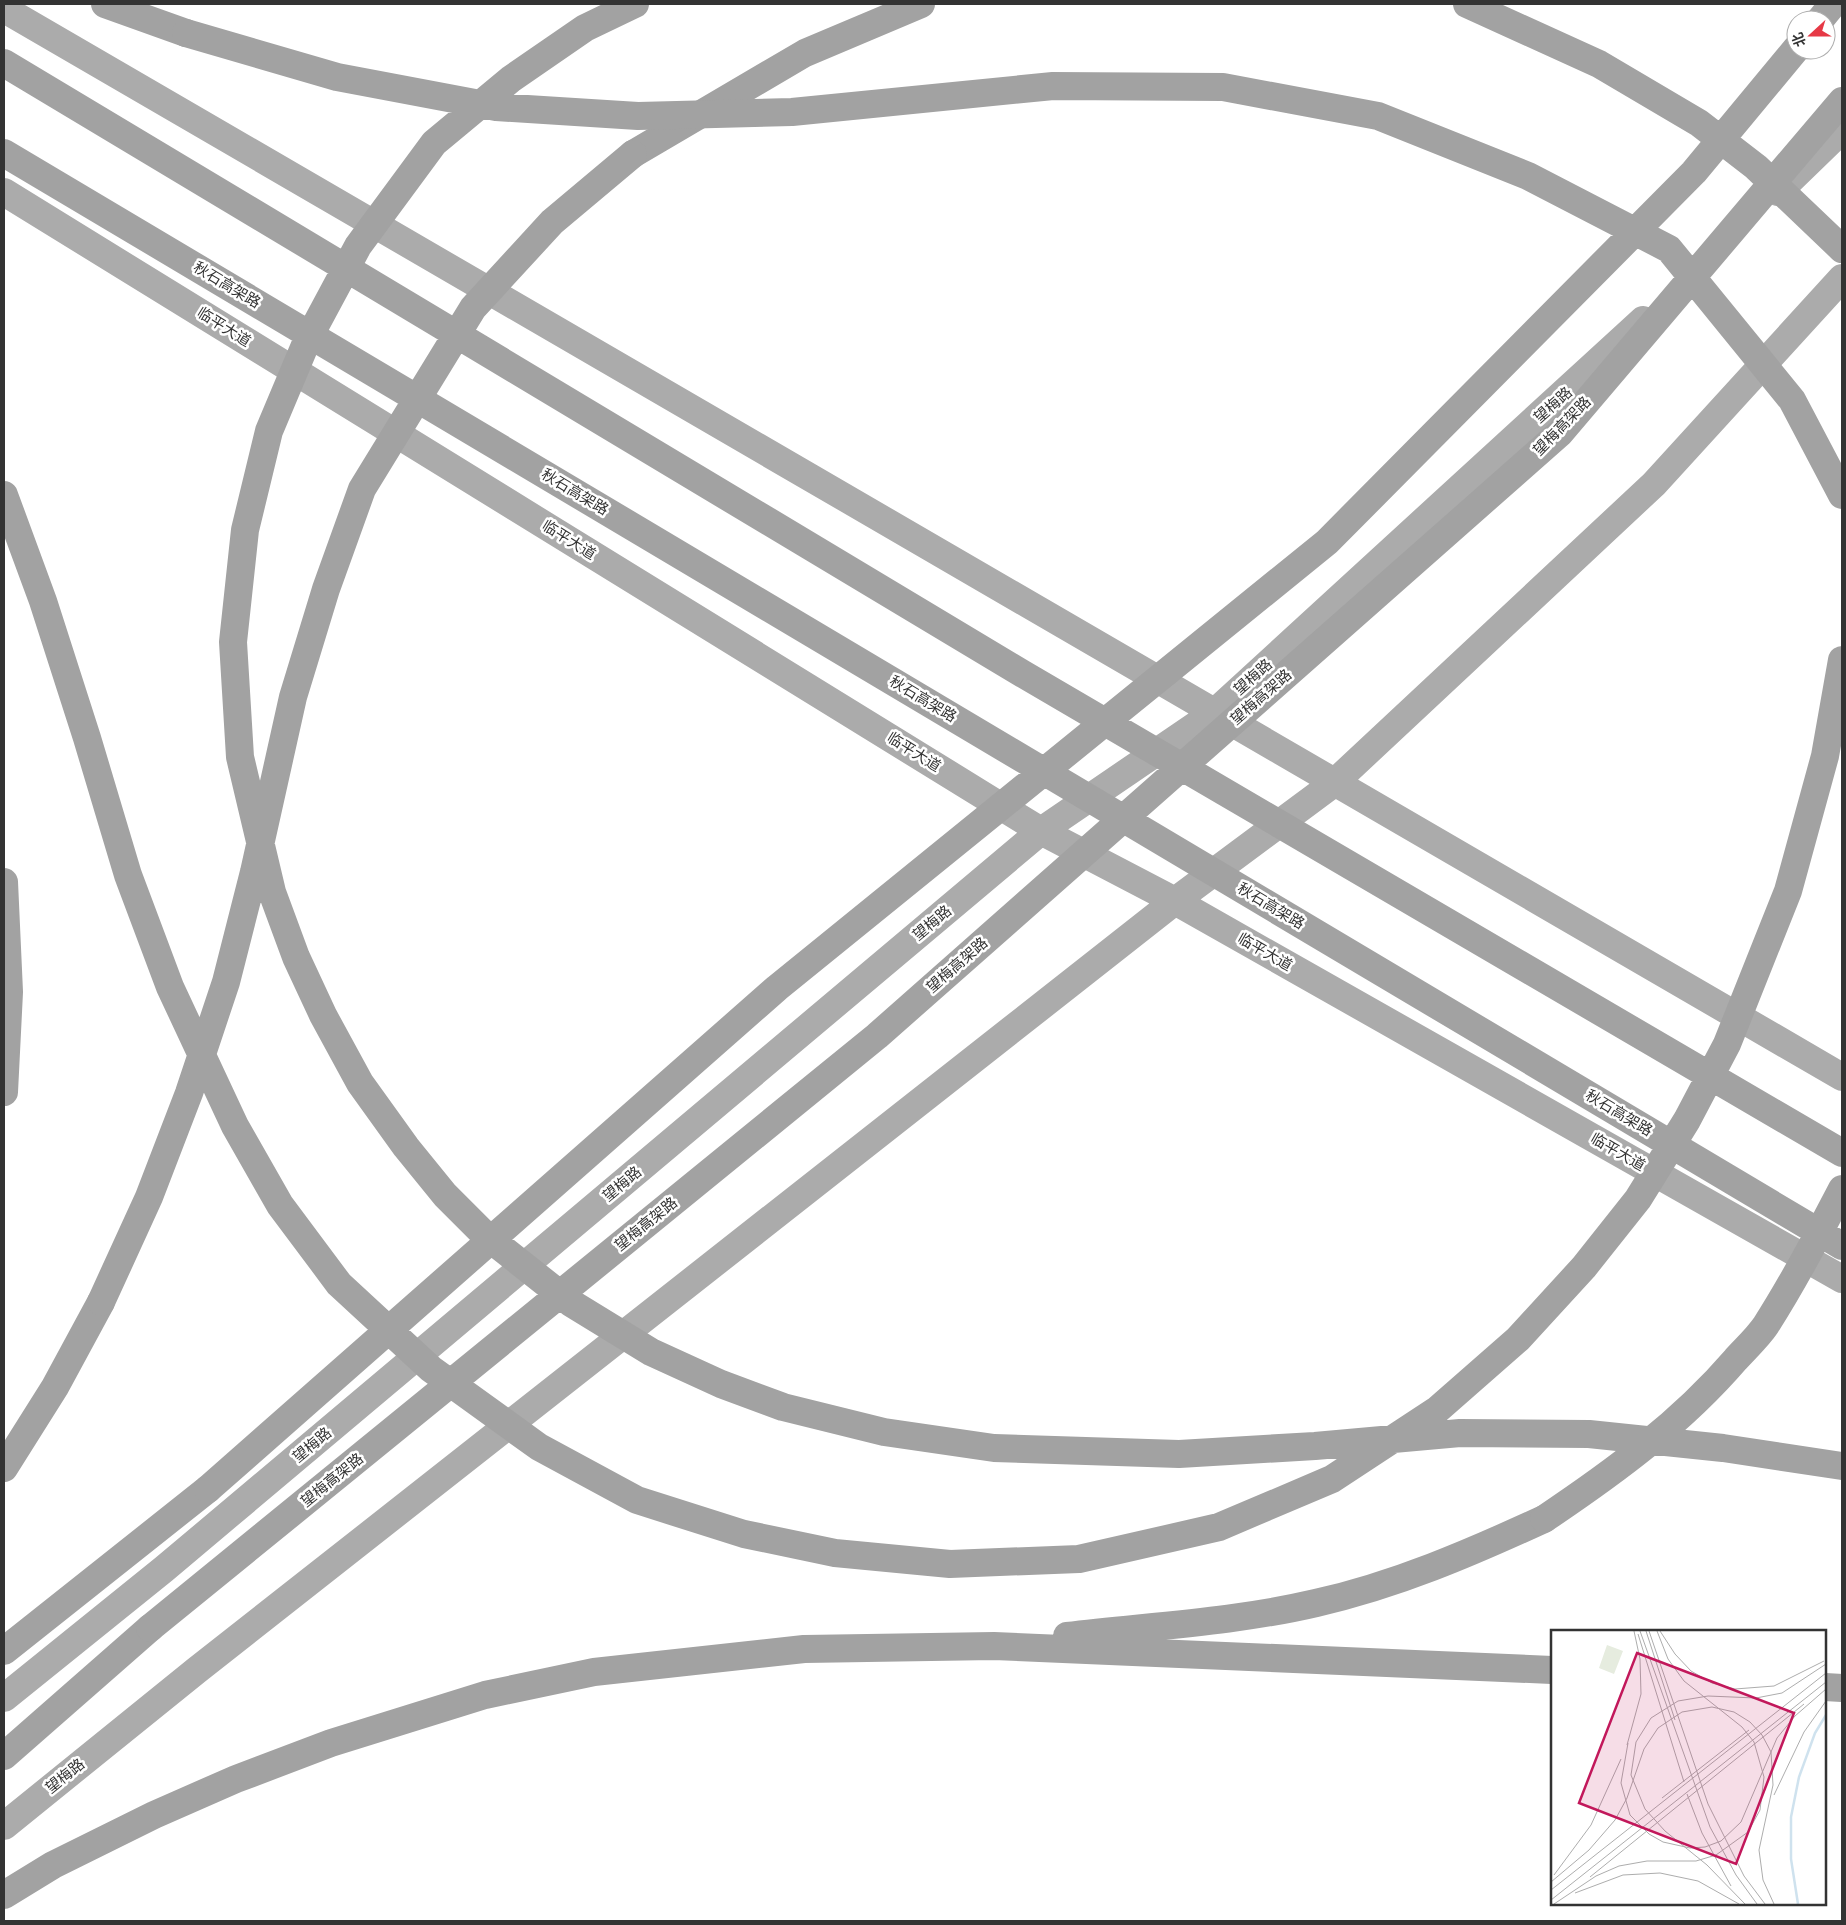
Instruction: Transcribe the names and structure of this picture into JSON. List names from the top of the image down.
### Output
{
  "streets": {
    "highway": ["秋石高架路", "望梅高架路"],
    "main road": ["临平大道", "望梅路"]
  },
  "crossings": [
    ["临平大道", "望梅路"]
  ],
  "north": "left"
}
